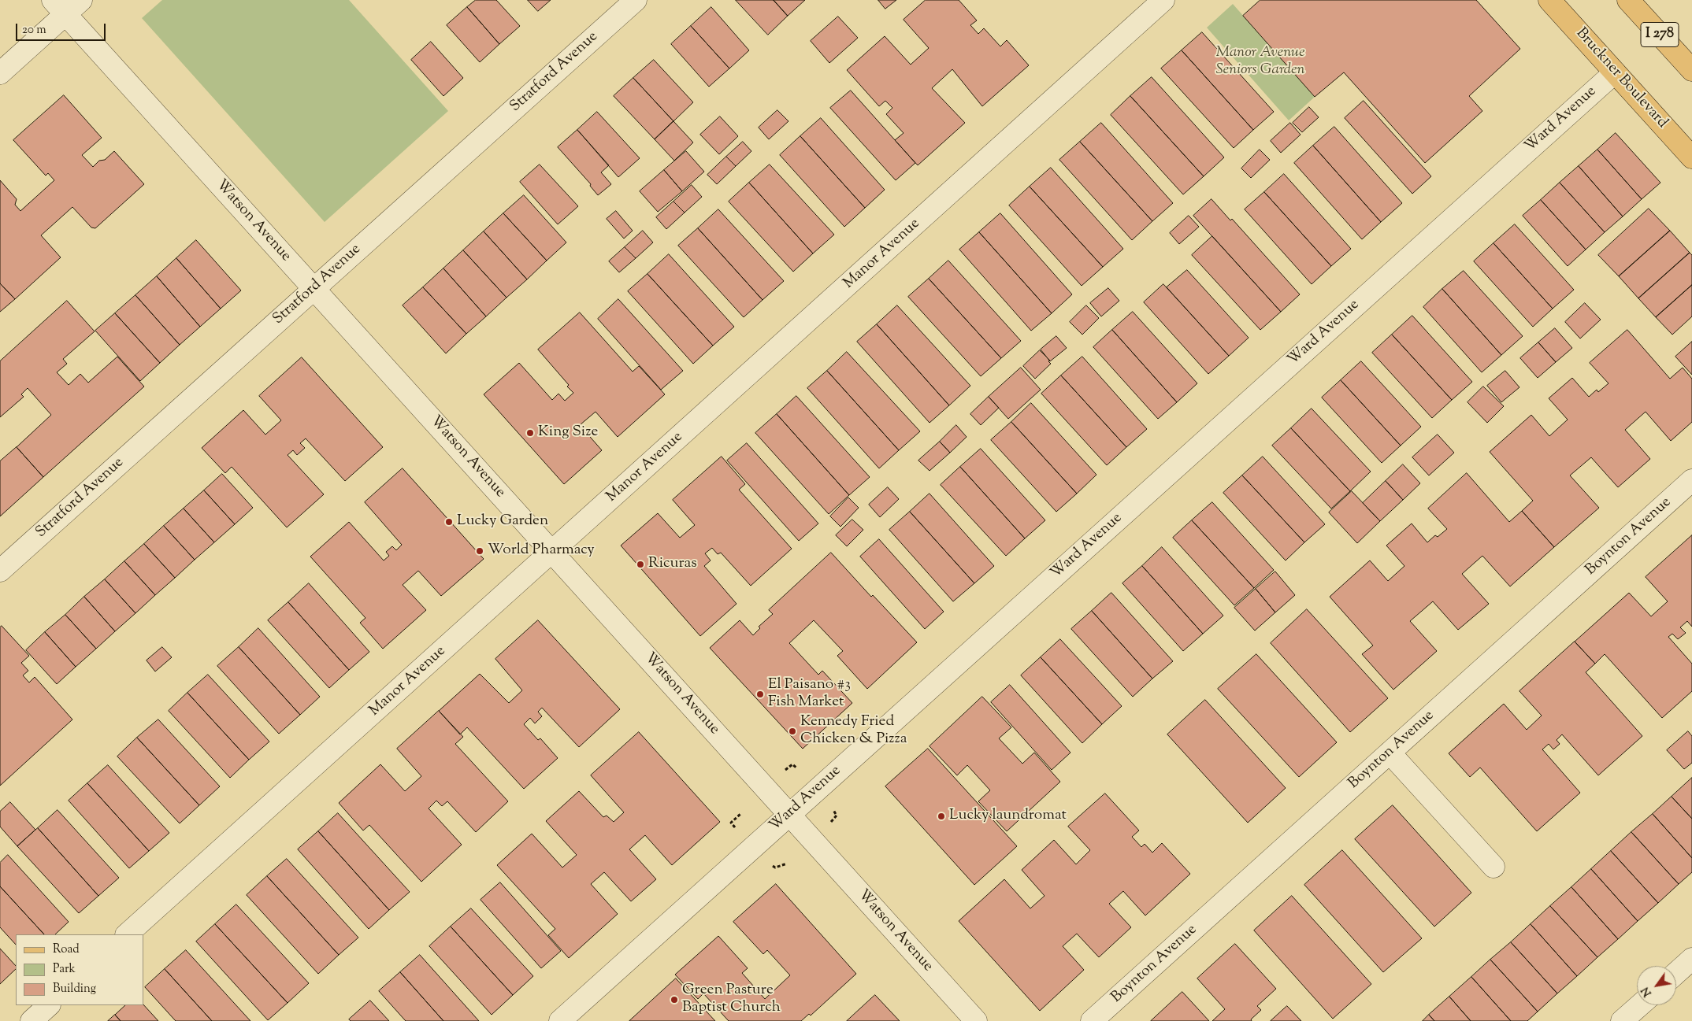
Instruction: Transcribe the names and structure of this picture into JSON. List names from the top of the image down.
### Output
{
  "streets": {
    "main road": ["I 278", "Bruckner Boulevard"],
    "street": [
      "Stratford Avenue",
      "Ward Avenue",
      "Watson Avenue",
      "Manor Avenue",
      "Boynton Avenue"
    ]
  },
  "crossings": [
    ["Stratford Avenue", "Watson Avenue"],
    ["Bruckner Boulevard", "Ward Avenue"],
    ["Ward Avenue", "Watson Avenue"],
    ["Watson Avenue", "Manor Avenue"]
  ],
  "parks": ["Manor Avenue Seniors Garden"],
  "places": [
    "King Size",
    "Lucky Garden",
    "World Pharmacy",
    "Ricuras",
    "El Paisano #3 Fish Market",
    "Kennedy Fried Chicken & Pizza",
    "Lucky laundromat",
    "Green Pasture Baptist Church"
  ],
  "legend": ["Road", "Park", "Building"],
  "scale_bar": "20 m",
  "north": "bottom left"
}
